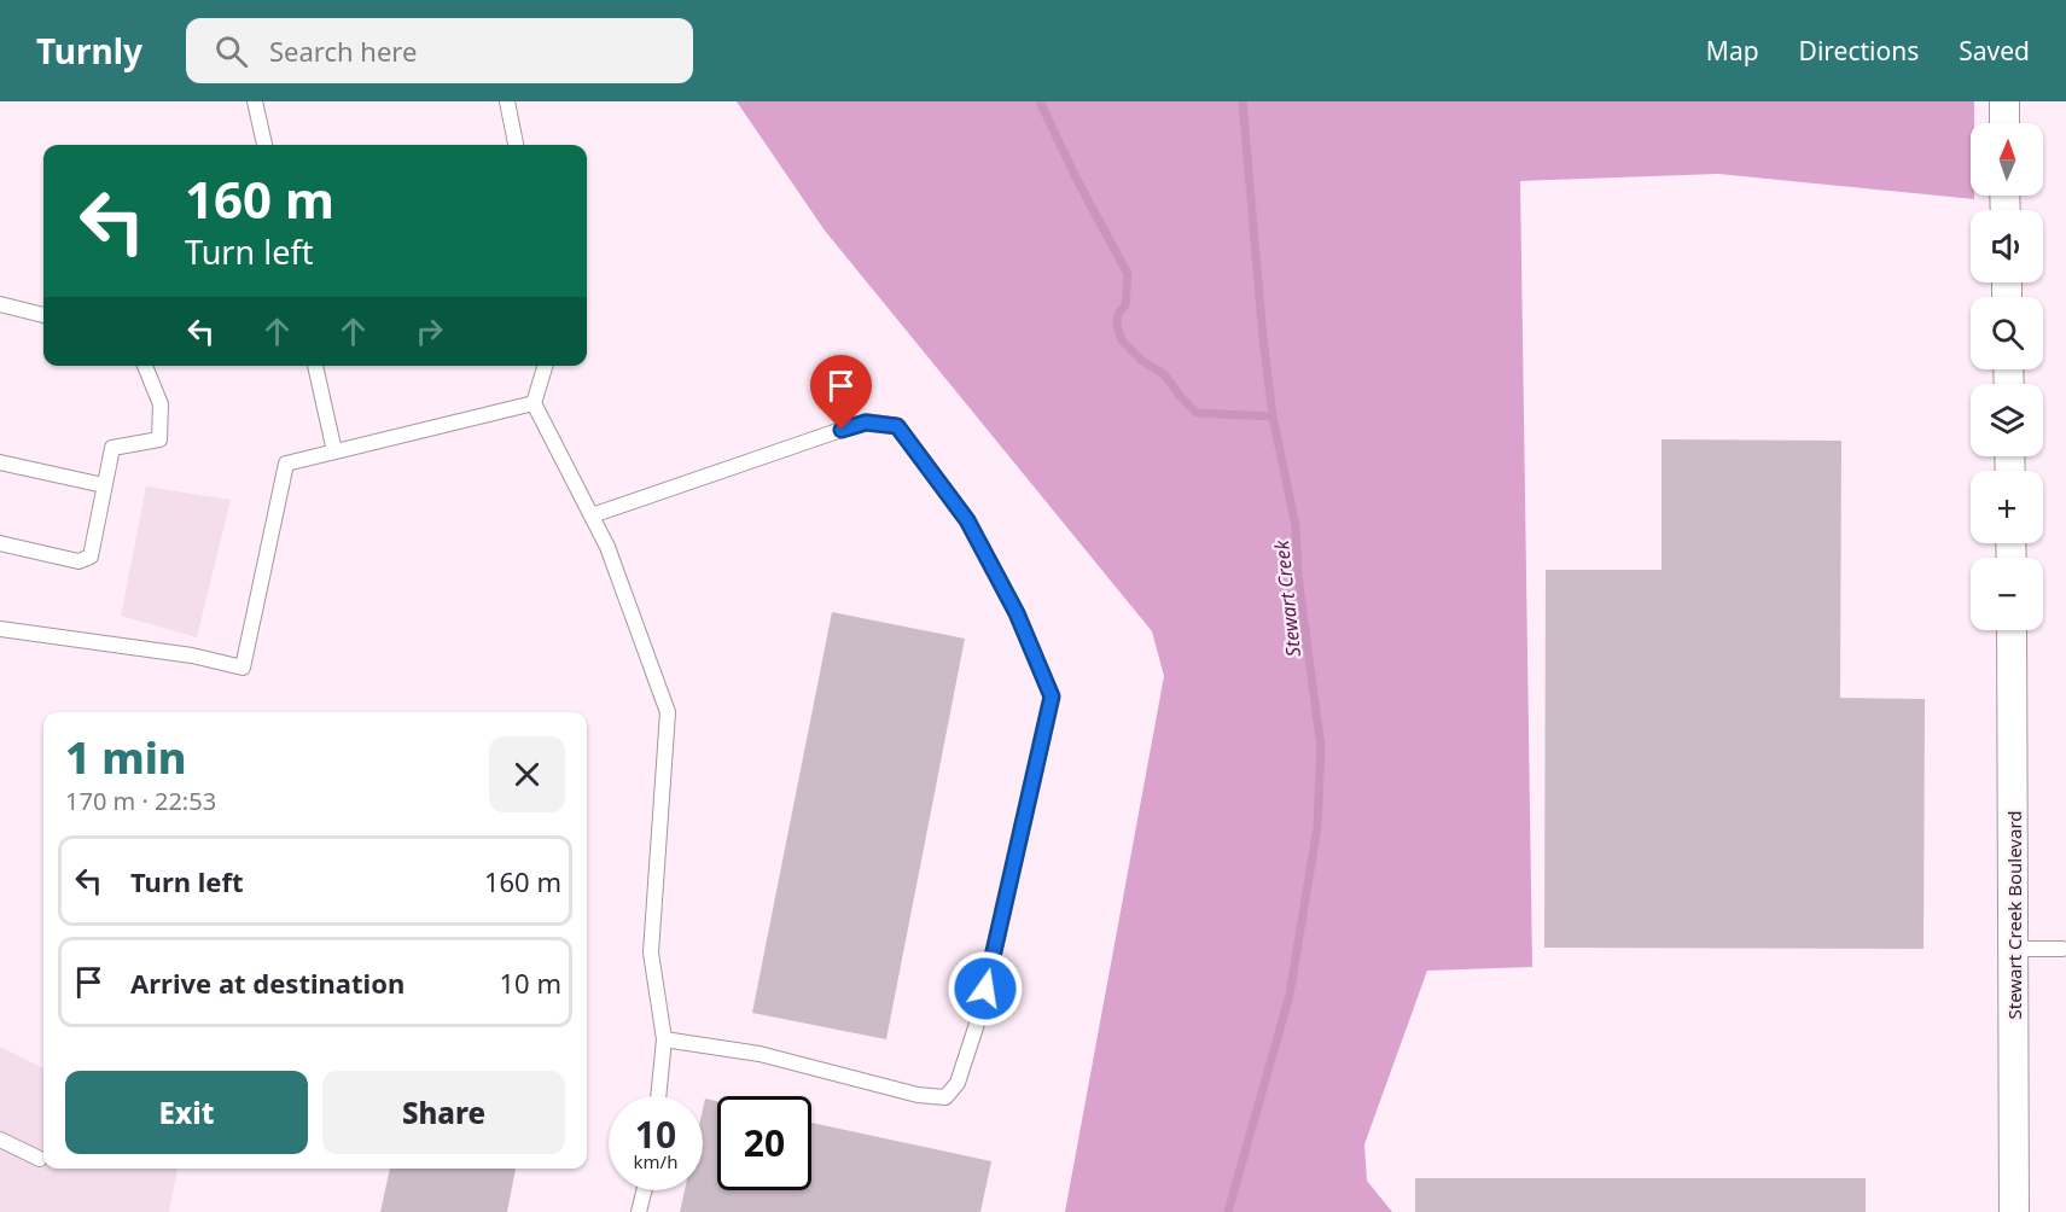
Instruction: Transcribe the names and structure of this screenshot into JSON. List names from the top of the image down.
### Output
{
  "streets": {
    "street": ["Stewart Creek Boulevard"]
  },
  "water": ["Stewart Creek"],
  "north": "top",
  "page": {
    "header": "Turnly",
    "search": "Search here",
    "nav": ["Map", "Directions", "Saved"],
    "map_buttons": ["+", "−"],
    "turn": ["160 m", "Turn left"],
    "heading": ["1 min", "170 m · 22:53"],
    "list": [
      {
        "name": "Turn left",
        "value": "160 m"
      },
      {
        "name": "Arrive at destination",
        "value": "10 m"
      }
    ],
    "buttons": ["Exit", "Share"],
    "speed": "10 km/h",
    "limit": "20"
  }
}
